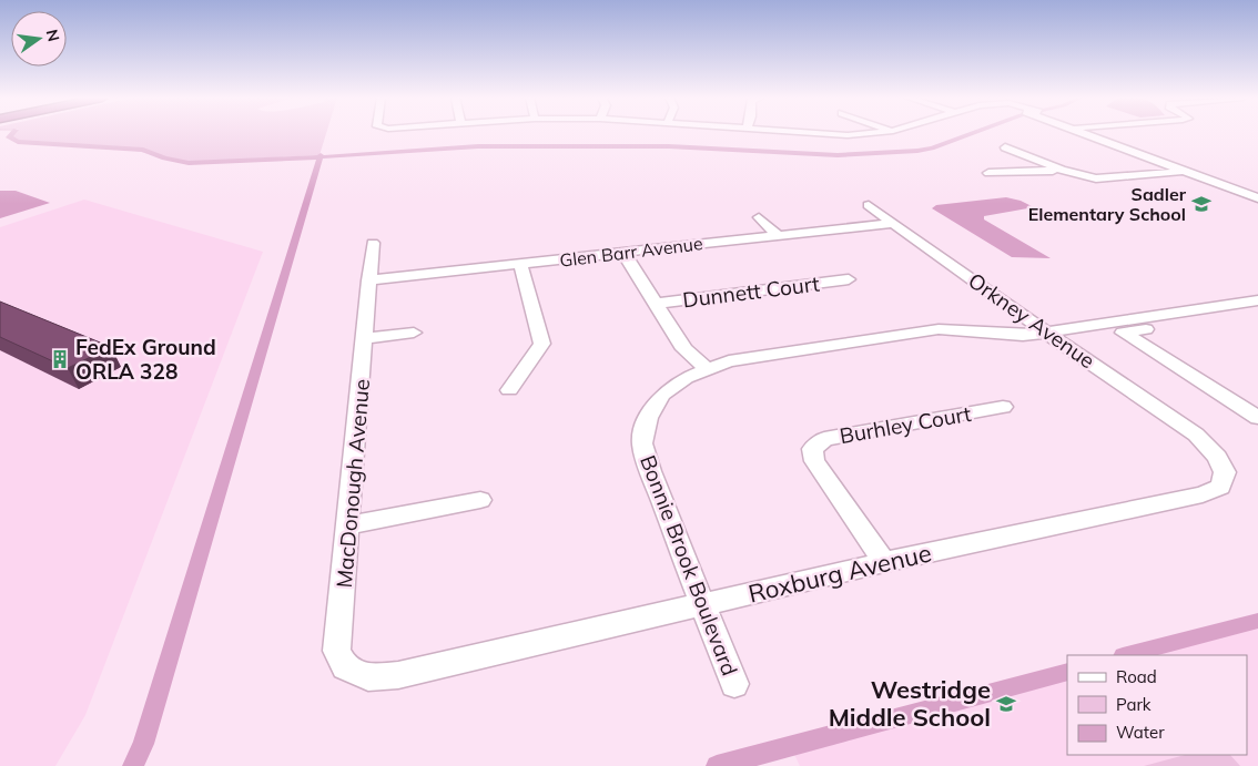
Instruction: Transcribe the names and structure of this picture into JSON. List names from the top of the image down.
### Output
{
  "streets": {
    "street": [
      "Glen Barr Avenue",
      "Dunnett Court",
      "Orkney Avenue",
      "Burhley Court",
      "MacDonough Avenue",
      "Bonnie Brook Boulevard",
      "Roxburg Avenue"
    ]
  },
  "crossings": [
    ["Glen Barr Avenue", "Orkney Avenue"],
    ["Glen Barr Avenue", "MacDonough Avenue"],
    ["Orkney Avenue", "Bonnie Brook Boulevard"],
    ["Orkney Avenue", "Roxburg Avenue"],
    ["Burhley Court", "Roxburg Avenue"],
    ["MacDonough Avenue", "Roxburg Avenue"],
    ["Bonnie Brook Boulevard", "Roxburg Avenue"]
  ],
  "places": {
    "school or university": ["Sadler Elementary School", "Westridge Middle School"],
    "building": ["FedEx Ground ORLA 328"]
  },
  "legend": ["Road", "Park", "Water"],
  "north": "right"
}
